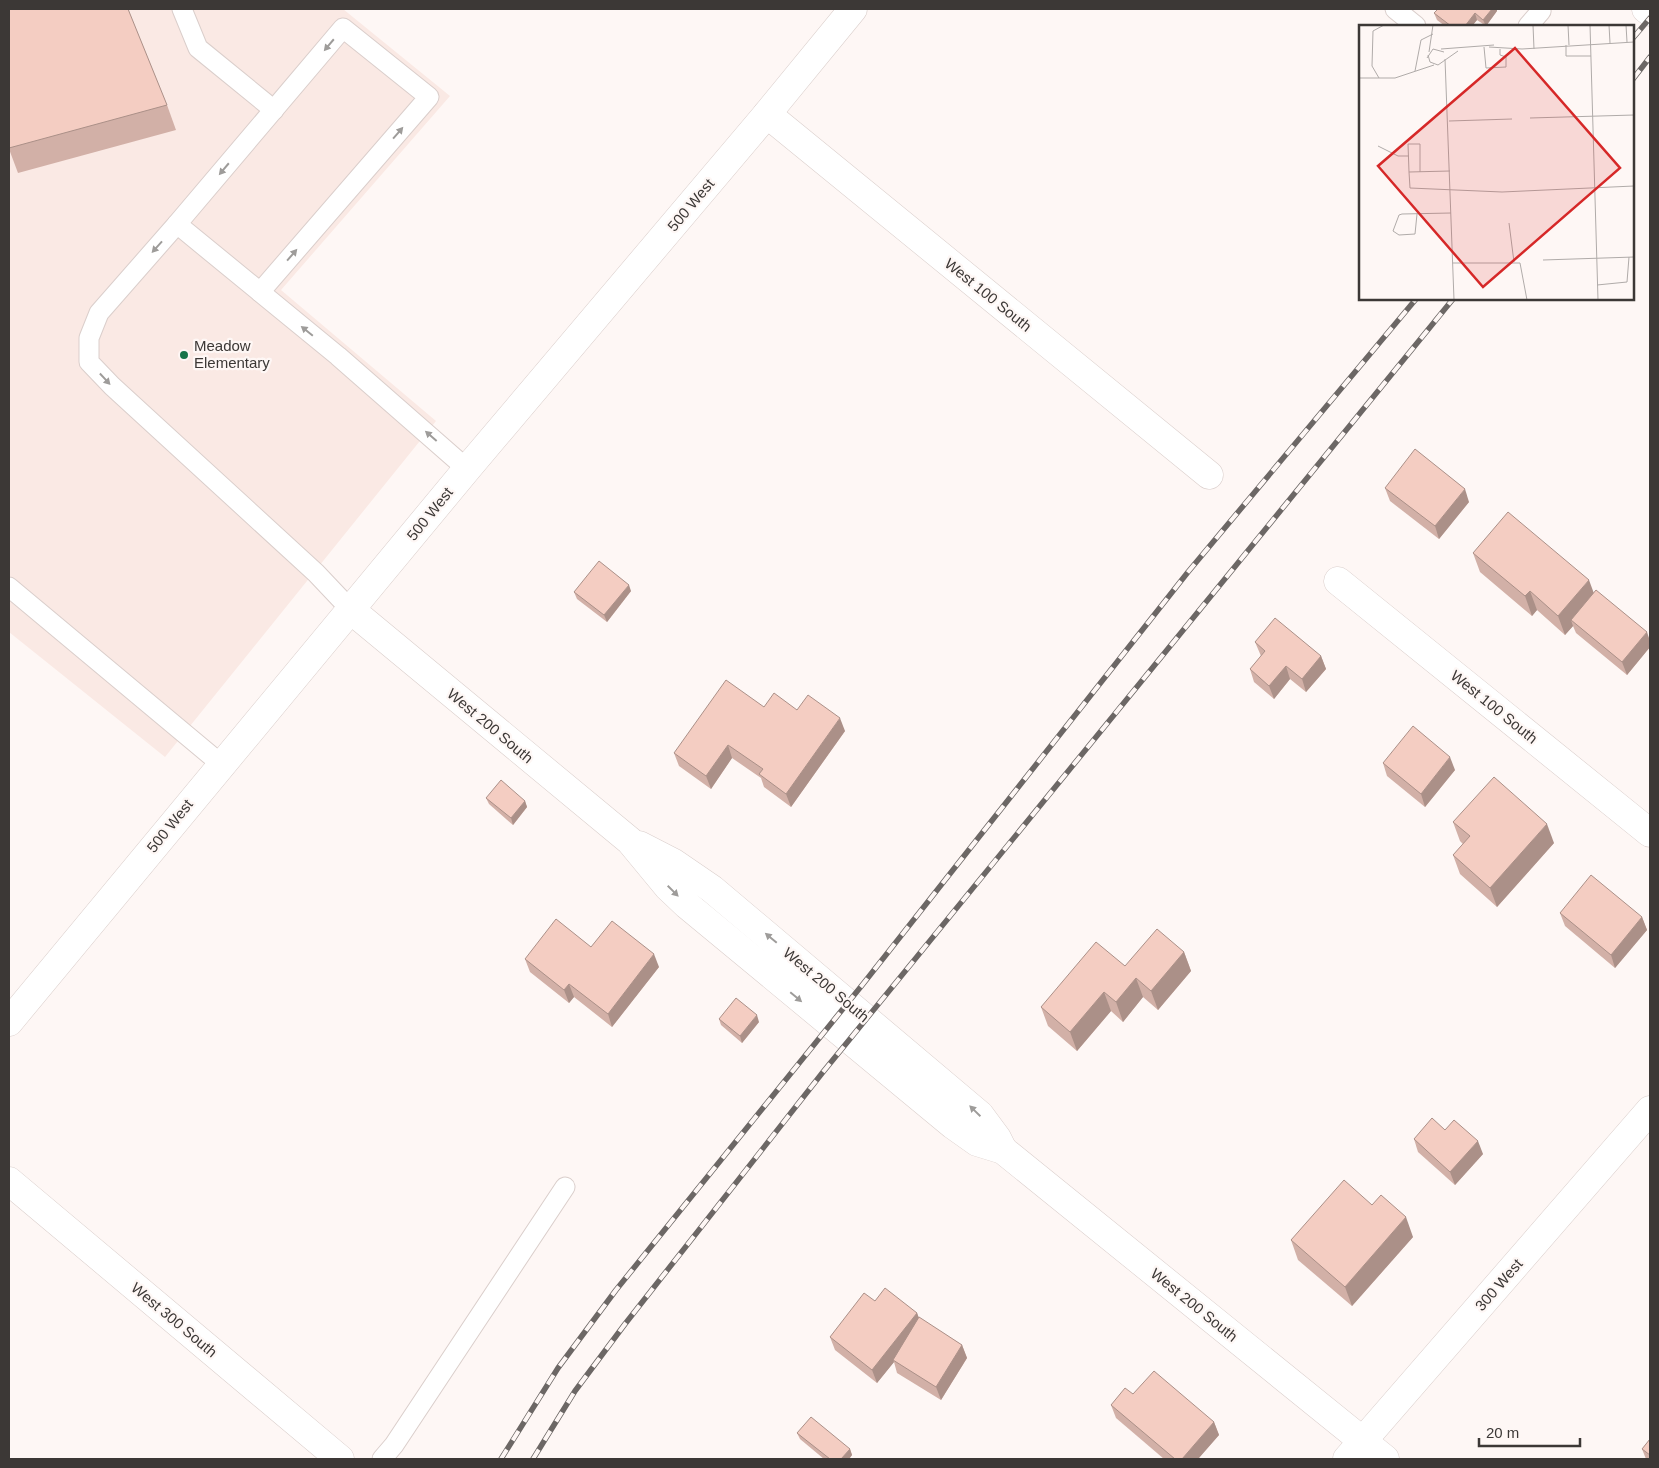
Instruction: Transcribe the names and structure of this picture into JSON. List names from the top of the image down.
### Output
{
  "streets": {
    "street": [
      "500 West",
      "West 100 South",
      "West 200 South",
      "300 West",
      "West 300 South"
    ]
  },
  "crossings": [
    ["500 West", "West 100 South"],
    ["500 West", "West 200 South"],
    ["West 200 South", "300 West"]
  ],
  "places": ["Meadow Elementary"],
  "scale_bar": "20 m"
}
